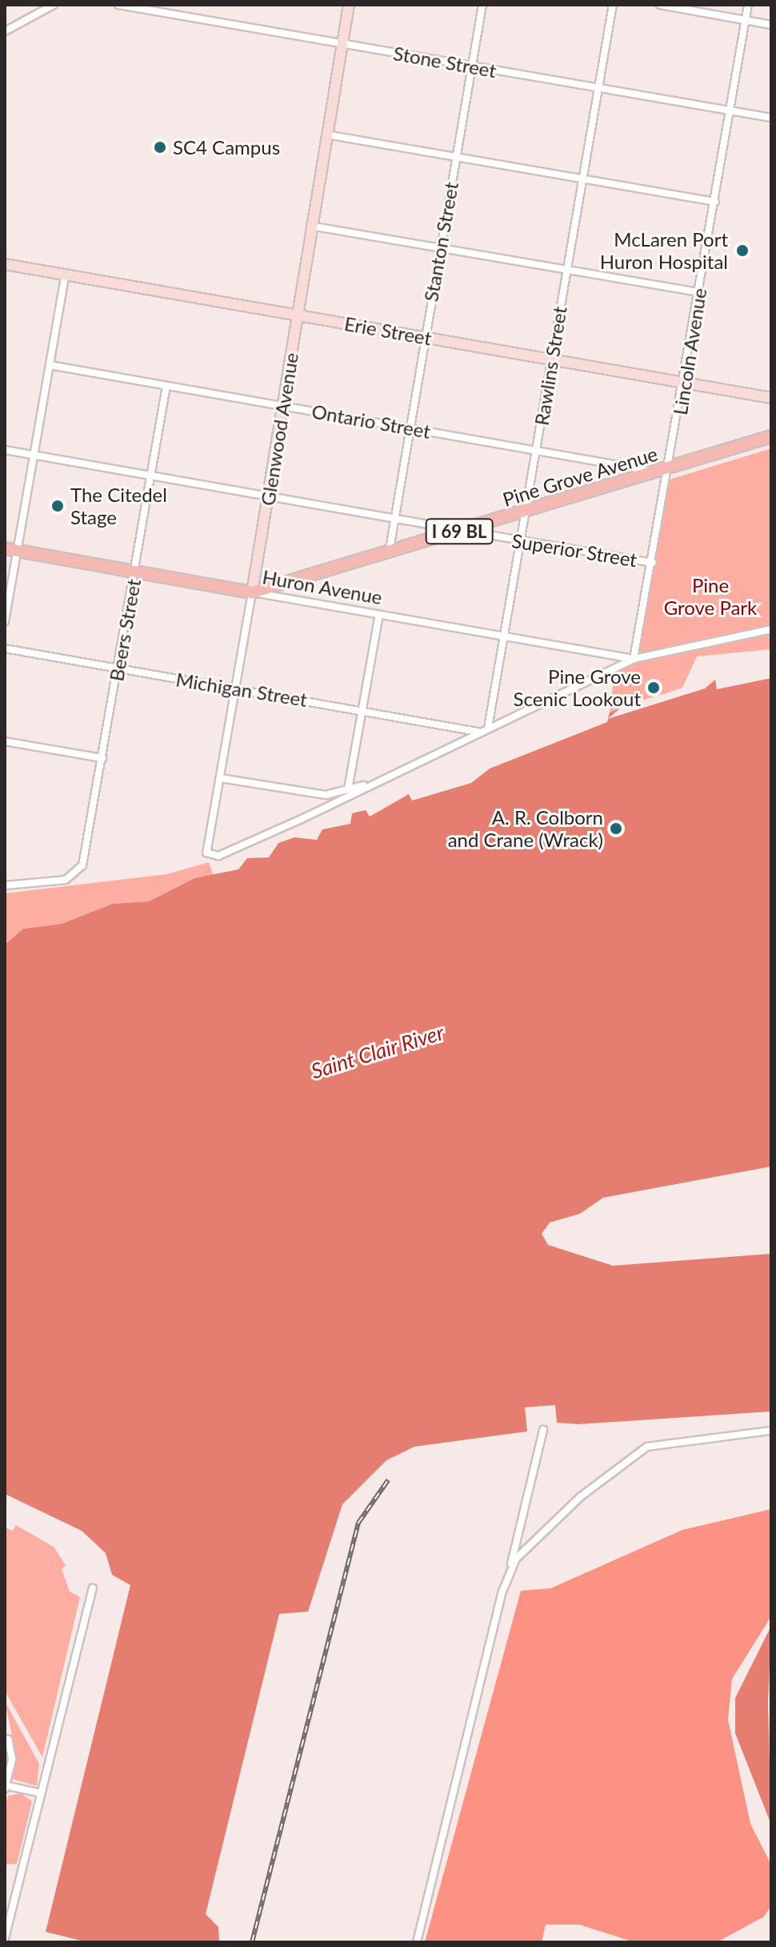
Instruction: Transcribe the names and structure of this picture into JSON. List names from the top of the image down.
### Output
{
  "streets": {
    "main road": ["Pine Grove Avenue", "I 69 BL", "Huron Avenue"],
    "street": [
      "Stone Street",
      "Stanton Street",
      "Erie Street",
      "Lincoln Avenue",
      "Rawlins Street",
      "Ontario Street",
      "Glenwood Avenue",
      "Superior Street",
      "Beers Street",
      "Michigan Street"
    ]
  },
  "crossings": [
    ["Stone Street", "Stanton Street"],
    ["Stone Street", "Lincoln Avenue"],
    ["Stone Street", "Rawlins Street"],
    ["Stone Street", "Glenwood Avenue"],
    ["Stanton Street", "Erie Street"],
    ["Stanton Street", "Ontario Street"],
    ["Stanton Street", "Pine Grove Avenue"],
    ["Stanton Street", "Superior Street"],
    ["Erie Street", "Lincoln Avenue"],
    ["Erie Street", "Rawlins Street"],
    ["Erie Street", "Glenwood Avenue"],
    ["Lincoln Avenue", "Ontario Street"],
    ["Lincoln Avenue", "Pine Grove Avenue"],
    ["Lincoln Avenue", "Superior Street"],
    ["Lincoln Avenue", "Huron Avenue"],
    ["Rawlins Street", "Ontario Street"],
    ["Rawlins Street", "Pine Grove Avenue"],
    ["Rawlins Street", "Superior Street"],
    ["Rawlins Street", "Huron Avenue"],
    ["Ontario Street", "Glenwood Avenue"],
    ["Ontario Street", "Pine Grove Avenue"],
    ["Ontario Street", "Beers Street"],
    ["Glenwood Avenue", "Pine Grove Avenue"],
    ["Glenwood Avenue", "Superior Street"],
    ["Glenwood Avenue", "Huron Avenue"],
    ["Glenwood Avenue", "Michigan Street"],
    ["Pine Grove Avenue", "Superior Street"],
    ["Pine Grove Avenue", "Huron Avenue"],
    ["Superior Street", "Beers Street"],
    ["Huron Avenue", "Beers Street"],
    ["Beers Street", "Michigan Street"]
  ],
  "water": ["Saint Clair River"],
  "parks": ["Pine Grove Park"],
  "places": [
    "SC4 Campus",
    "McLaren Port Huron Hospital",
    "The Citedel Stage",
    "Pine Grove Scenic Lookout",
    "A. R. Colborn and Crane (Wrack)"
  ]
}
